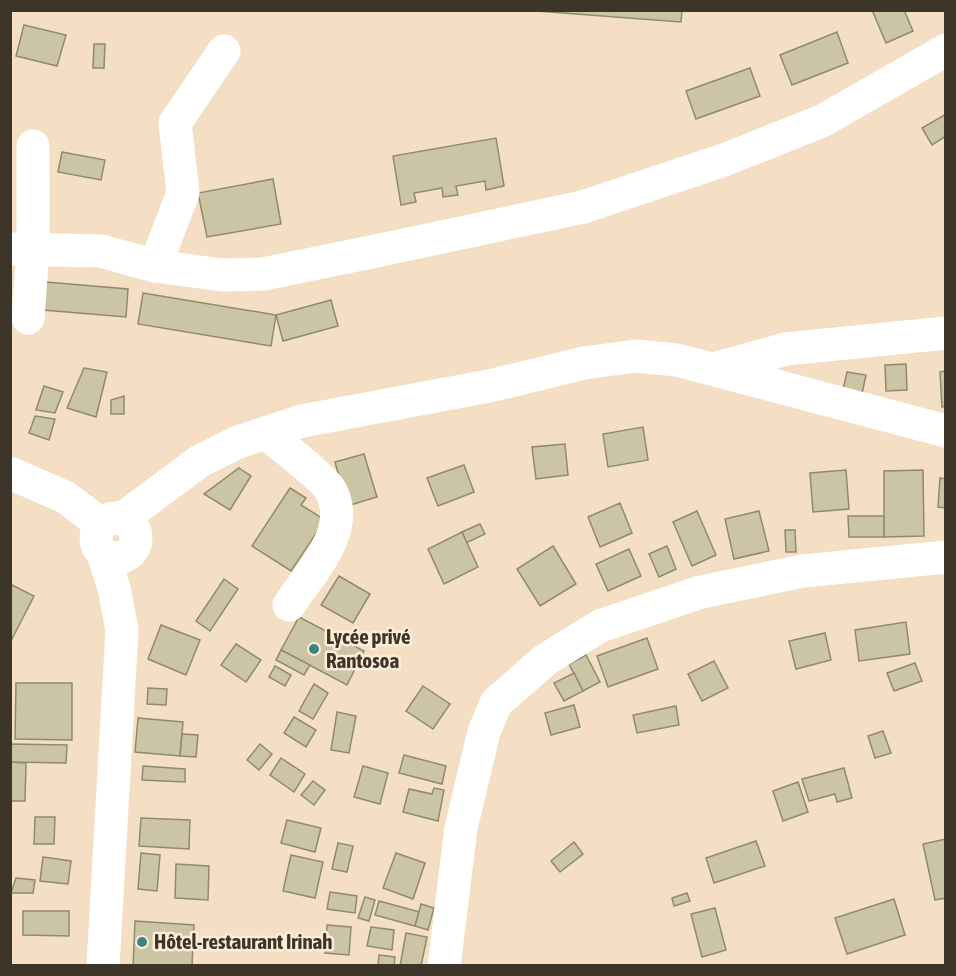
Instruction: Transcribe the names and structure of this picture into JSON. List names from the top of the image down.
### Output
{
  "places": ["Lycée privé Rantosoa", "Hôtel-restaurant Irinah"]
}
